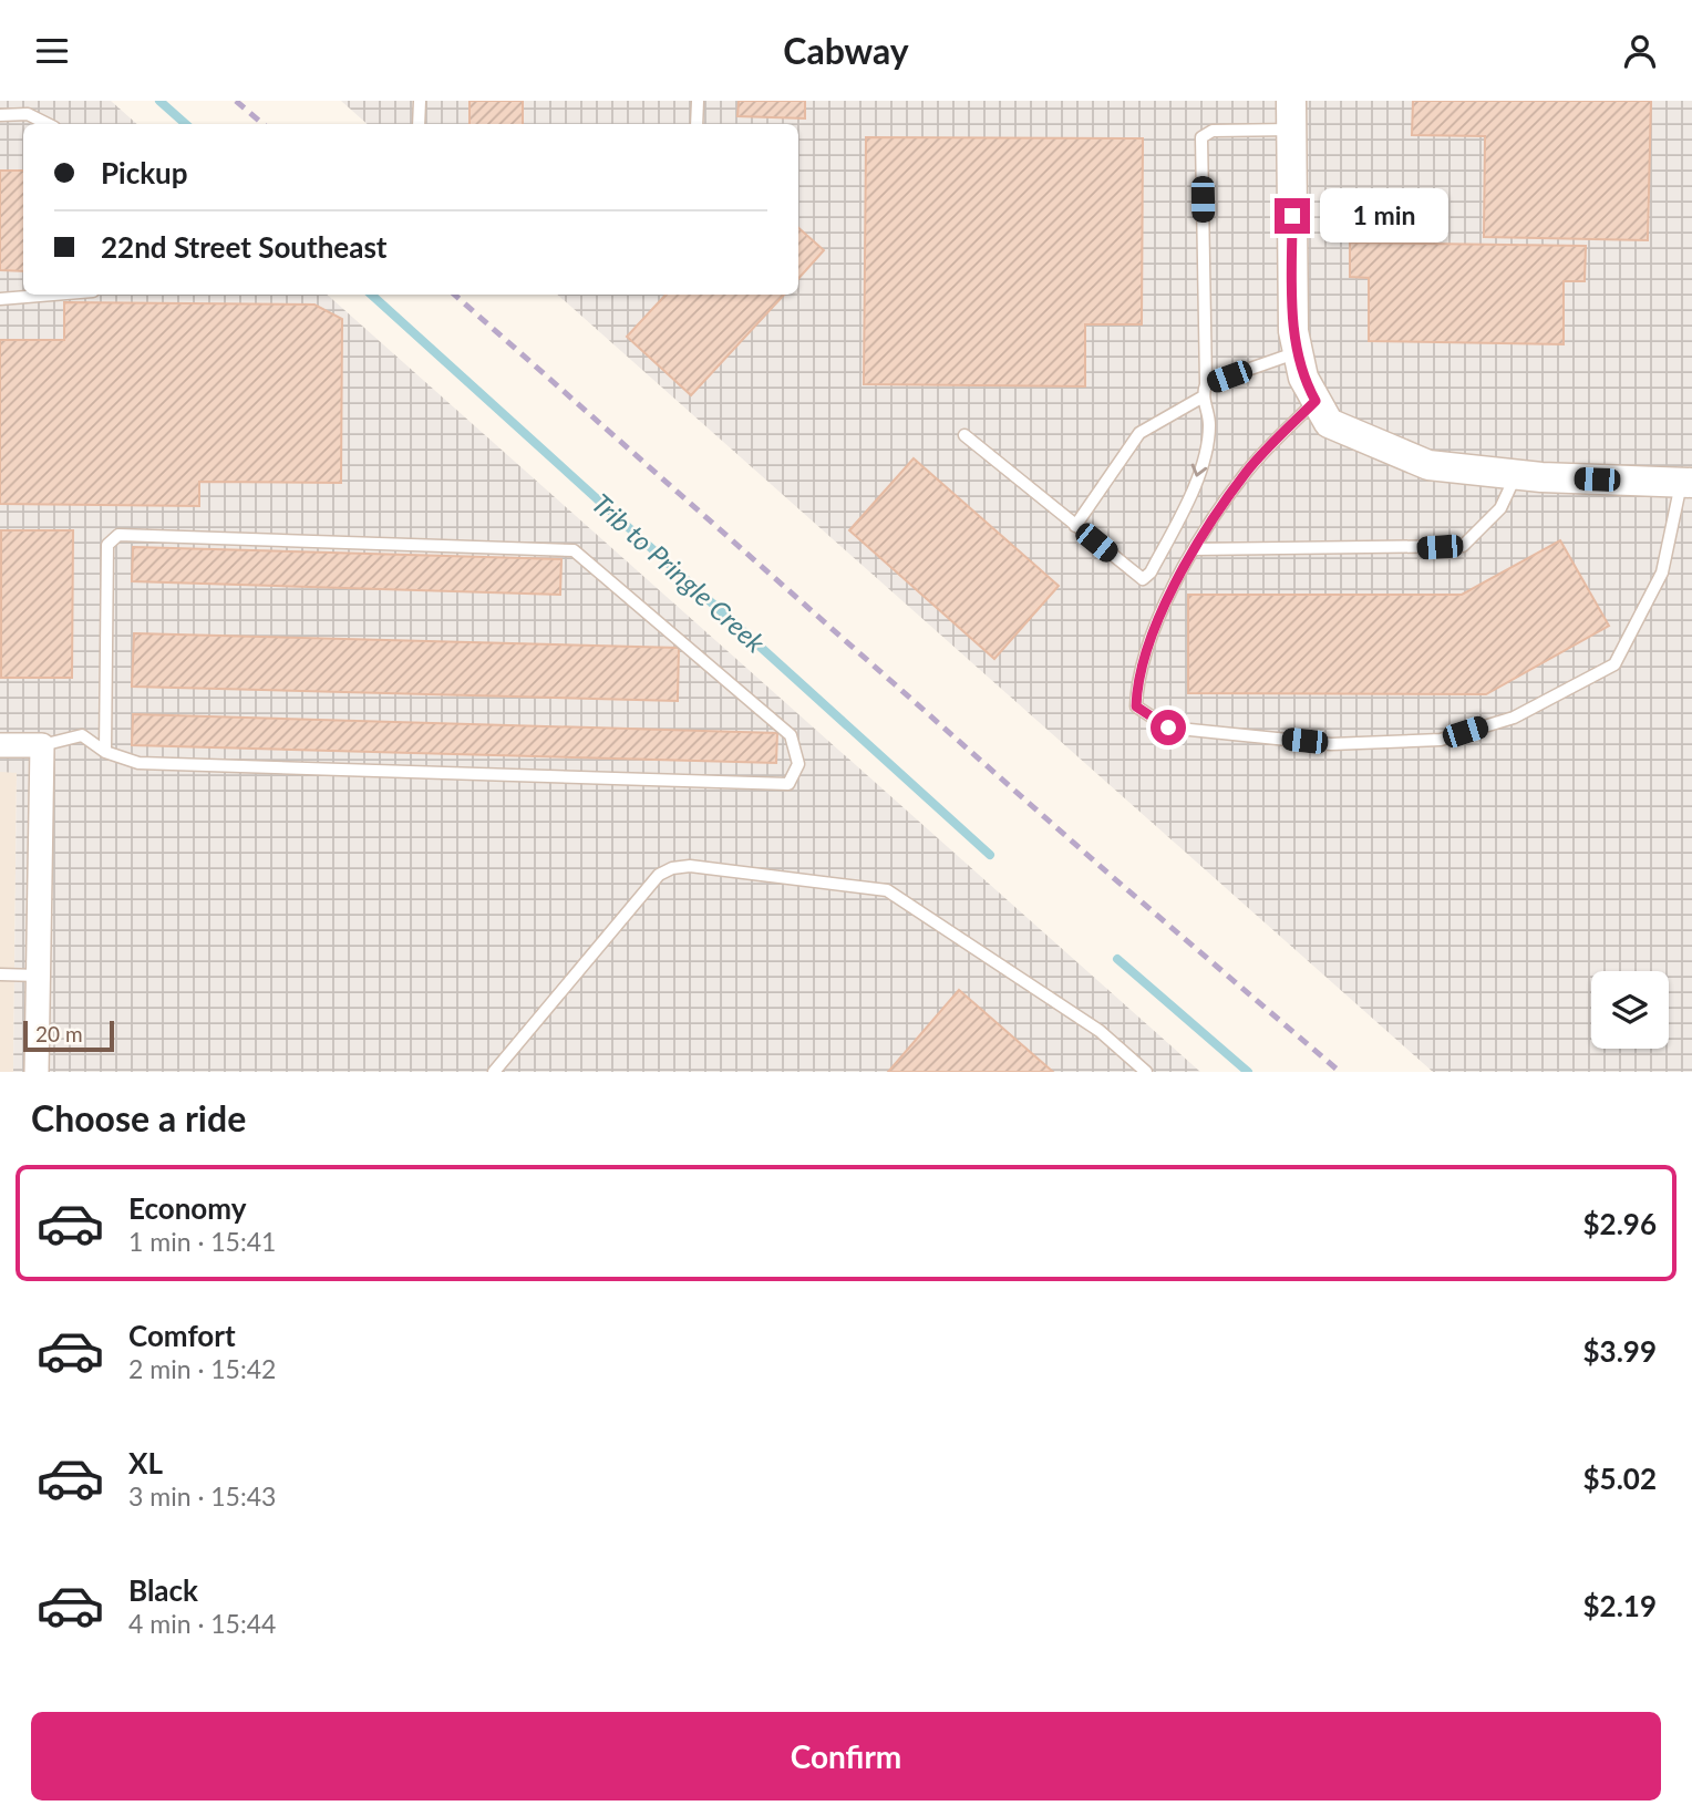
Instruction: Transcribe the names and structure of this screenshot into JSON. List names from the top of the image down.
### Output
{
  "water": ["Trib to Pringle Creek"],
  "scale_bar": "20 m",
  "page": {
    "header": "Cabway",
    "banner": ["Pickup", "22nd Street Southeast"],
    "bubble": "1 min",
    "scale": "20 m",
    "heading": "Choose a ride",
    "list": [
      {
        "name": "Economy",
        "note": "1 min · 15:41",
        "value": "$2.96"
      },
      {
        "name": "Comfort",
        "note": "2 min · 15:42",
        "value": "$3.99"
      },
      {
        "name": "XL",
        "note": "3 min · 15:43",
        "value": "$5.02"
      },
      {
        "name": "Black",
        "note": "4 min · 15:44",
        "value": "$2.19"
      }
    ],
    "buttons": "Confirm"
  }
}
